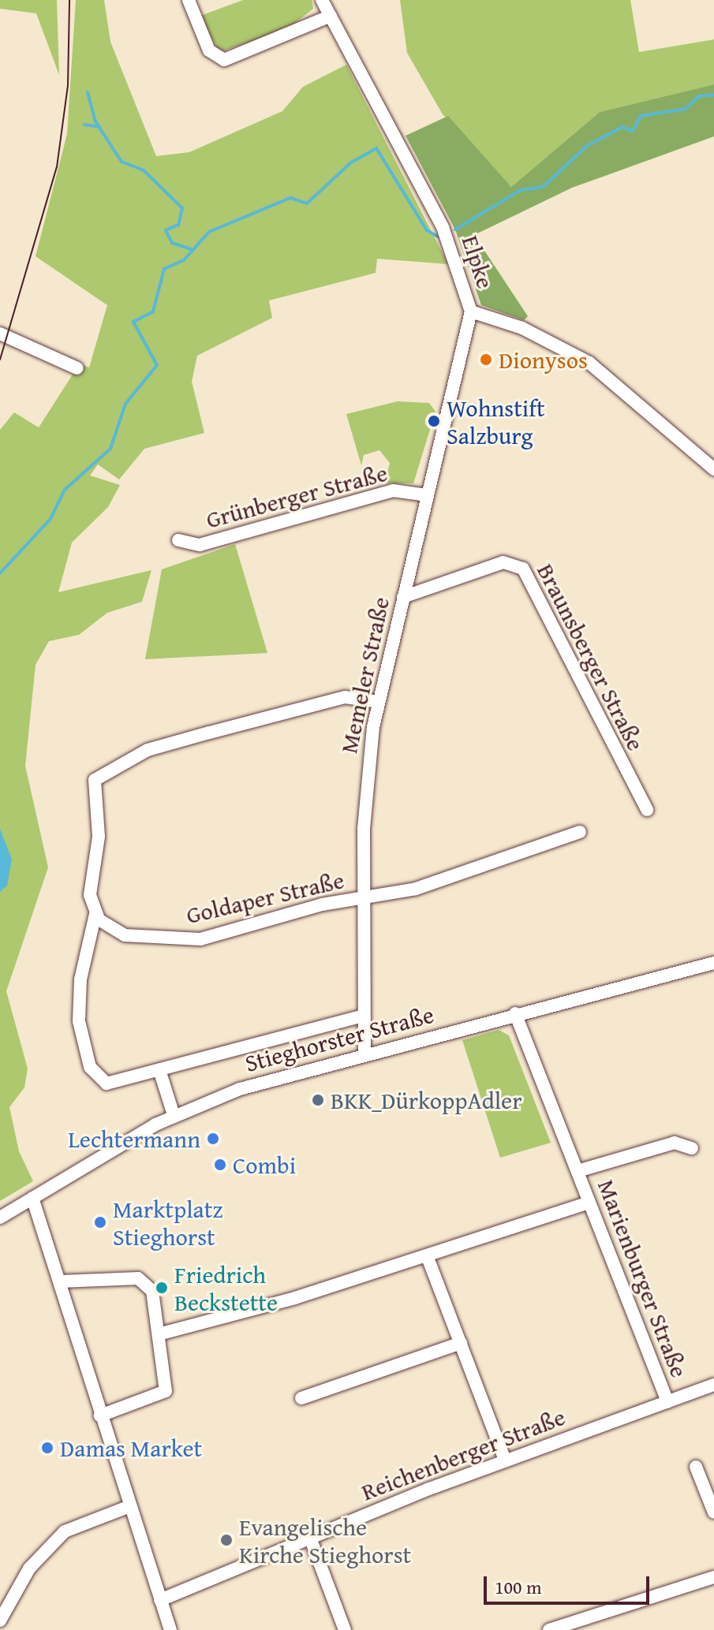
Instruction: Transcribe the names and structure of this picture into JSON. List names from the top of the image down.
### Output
{
  "streets": {
    "street": [
      "Elpke",
      "Grünberger Straße",
      "Braunsberger Straße",
      "Memeler Straße",
      "Goldaper Straße",
      "Stieghorster Straße",
      "Marienburger Straße",
      "Reichenberger Straße"
    ]
  },
  "crossings": [
    ["Elpke", "Memeler Straße"],
    ["Grünberger Straße", "Memeler Straße"],
    ["Braunsberger Straße", "Memeler Straße"],
    ["Memeler Straße", "Goldaper Straße"],
    ["Memeler Straße", "Stieghorster Straße"],
    ["Stieghorster Straße", "Marienburger Straße"],
    ["Marienburger Straße", "Reichenberger Straße"]
  ],
  "places": [
    "Dionysos",
    "Wohnstift Salzburg",
    "BKK_DürkoppAdler",
    "Lechtermann",
    "Combi",
    "Marktplatz Stieghorst",
    "Friedrich Beckstette",
    "Damas Market",
    "Evangelische Kirche Stieghorst"
  ],
  "scale_bar": "100 m"
}
